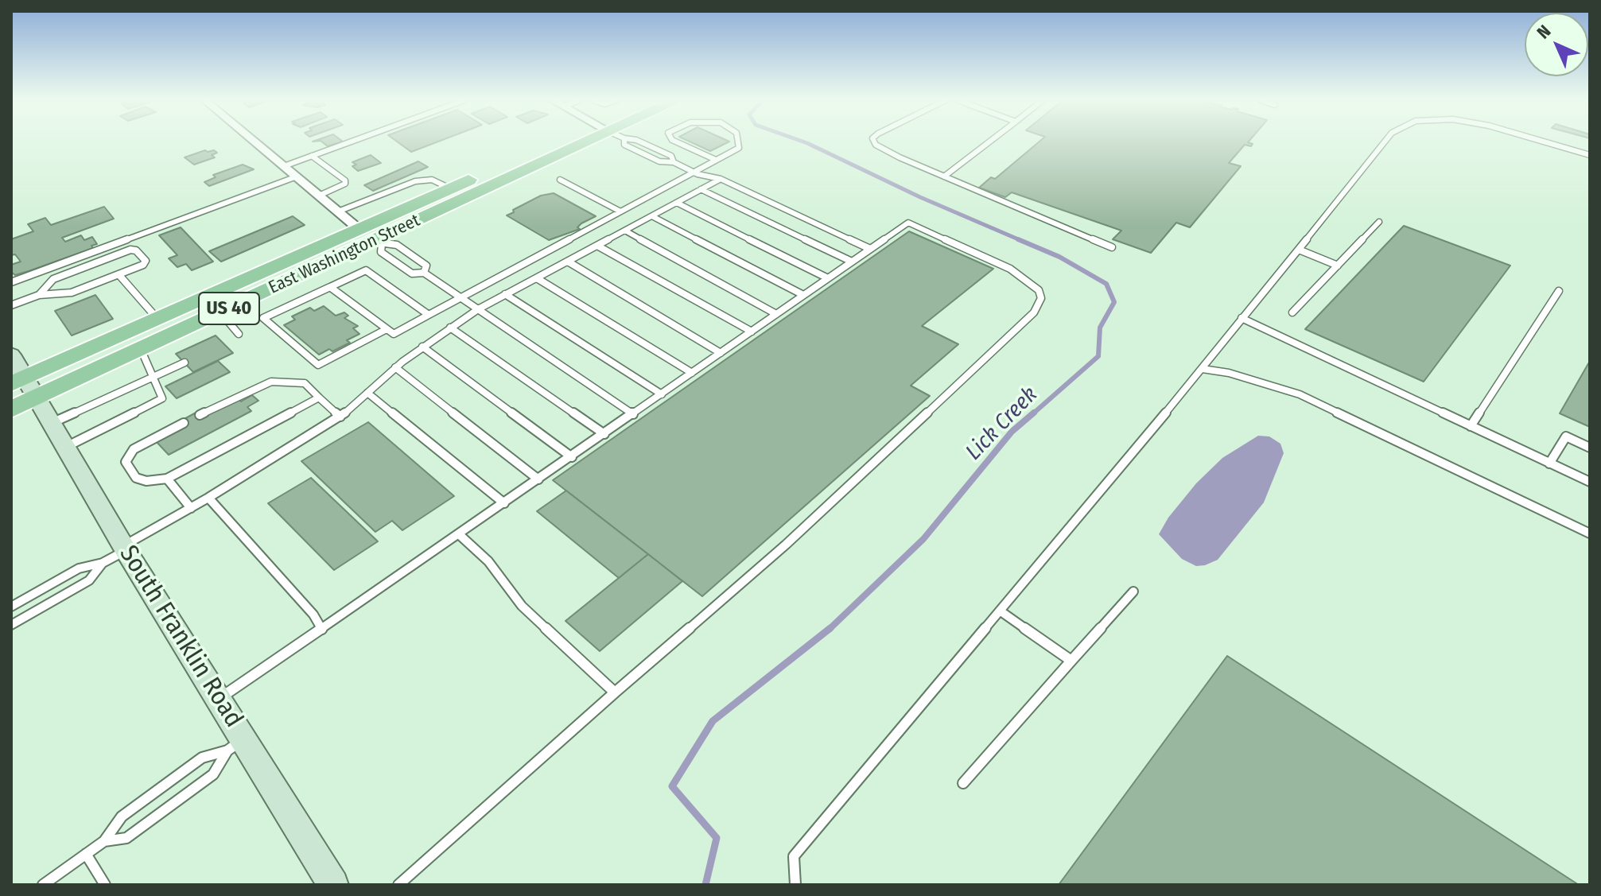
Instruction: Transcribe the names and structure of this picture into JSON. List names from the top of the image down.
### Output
{
  "streets": {
    "main road": ["East Washington Street", "US 40", "South Franklin Road"]
  },
  "crossings": [
    ["East Washington Street", "South Franklin Road"]
  ],
  "water": ["Lick Creek"],
  "north": "top left"
}
